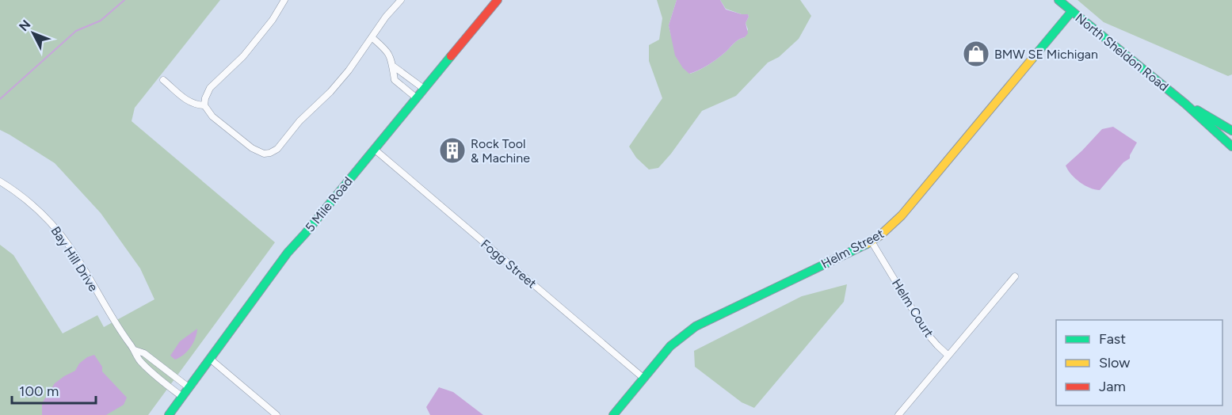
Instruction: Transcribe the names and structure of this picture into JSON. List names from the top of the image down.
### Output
{
  "streets": {
    "street": [
      "North Sheldon Road",
      "5 Mile Road",
      "Helm Street",
      "Bay Hill Drive",
      "Fogg Street",
      "Helm Court"
    ]
  },
  "crossings": [
    ["North Sheldon Road", "Helm Street"],
    ["5 Mile Road", "Bay Hill Drive"],
    ["5 Mile Road", "Fogg Street"],
    ["Helm Street", "Fogg Street"],
    ["Helm Street", "Helm Court"]
  ],
  "places": {
    "shop": ["BMW SE Michigan"],
    "building": ["Rock Tool & Machine"]
  },
  "legend": ["Fast", "Slow", "Jam"],
  "scale_bar": "100 m",
  "north": "top left"
}
